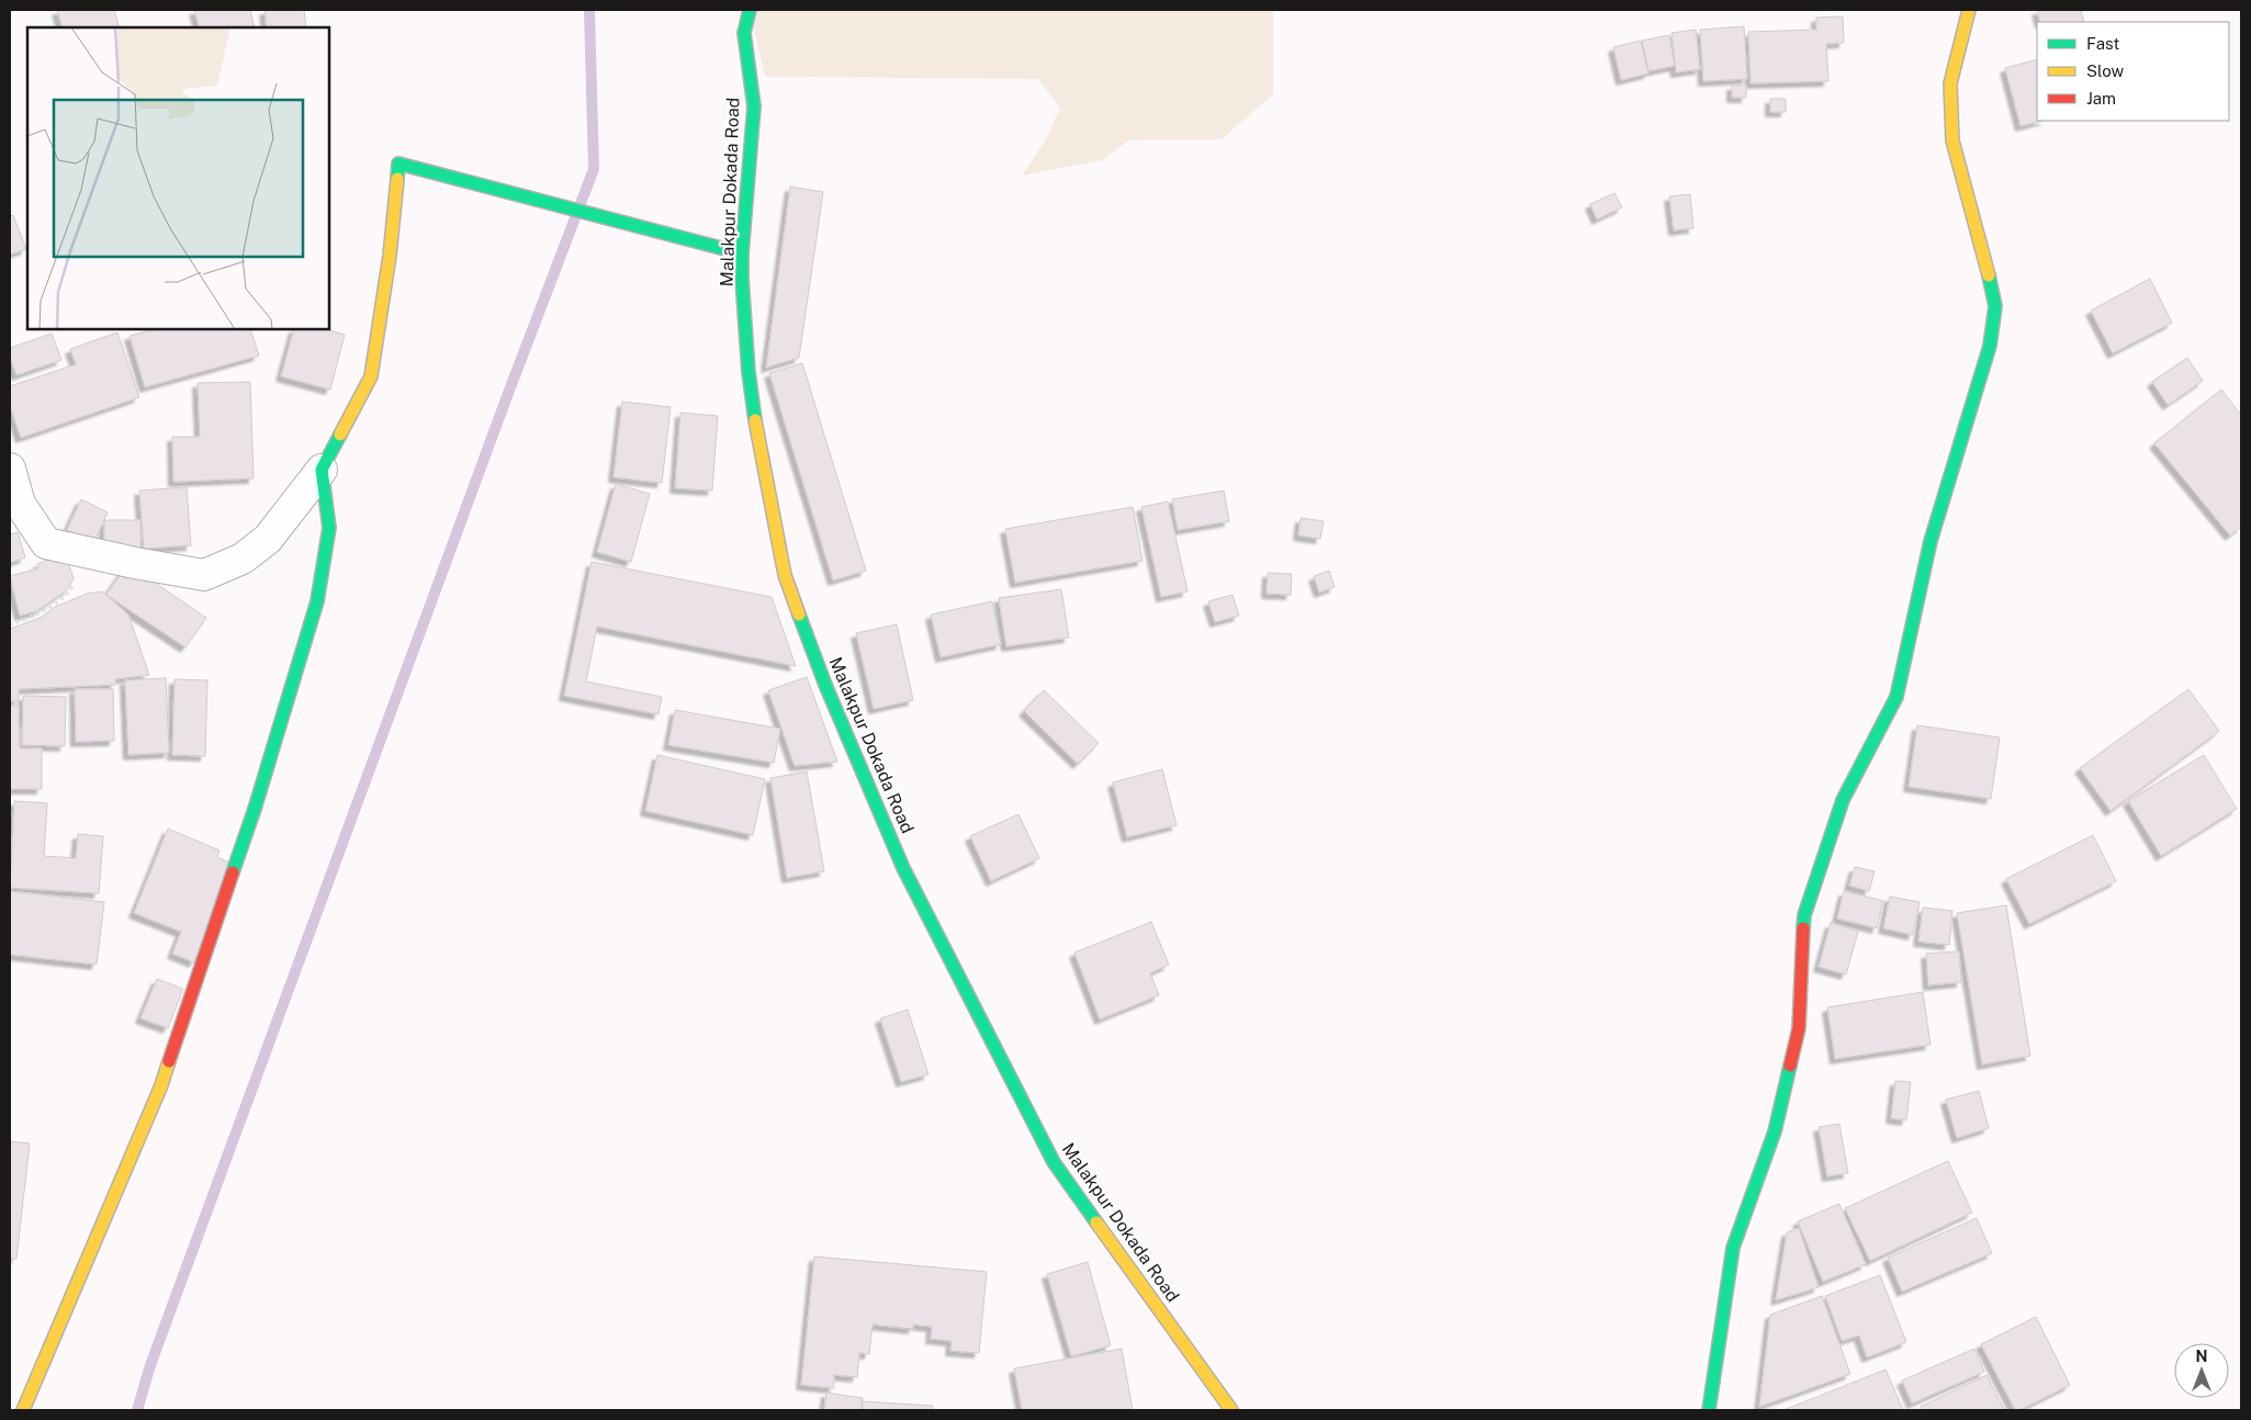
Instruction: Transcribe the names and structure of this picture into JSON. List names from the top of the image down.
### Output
{
  "streets": {
    "street": ["Malakpur Dokada Road"]
  },
  "legend": ["Fast", "Slow", "Jam"],
  "north": "top"
}
